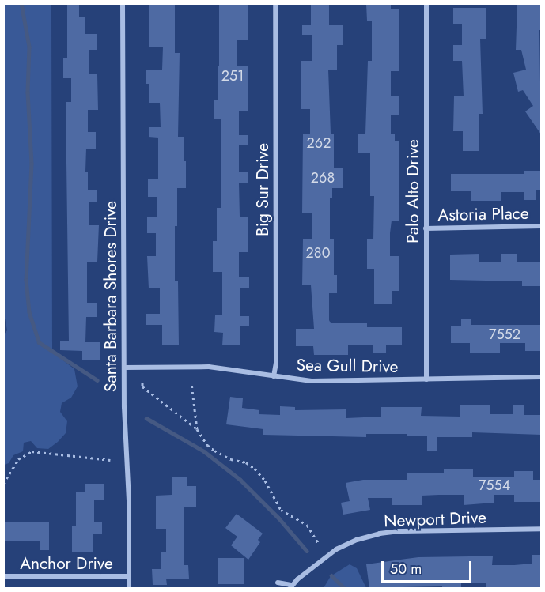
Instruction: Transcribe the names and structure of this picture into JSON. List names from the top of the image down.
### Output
{
  "streets": {
    "street": [
      "Big Sur Drive",
      "Palo Alto Drive",
      "Astoria Place",
      "Santa Barbara Shores Drive",
      "Sea Gull Drive",
      "Newport Drive",
      "Anchor Drive"
    ]
  },
  "crossings": [
    ["Big Sur Drive", "Sea Gull Drive"],
    ["Palo Alto Drive", "Astoria Place"],
    ["Palo Alto Drive", "Sea Gull Drive"],
    ["Santa Barbara Shores Drive", "Sea Gull Drive"],
    ["Santa Barbara Shores Drive", "Anchor Drive"]
  ],
  "house_numbers": [
    "251",
    "262",
    "268",
    "280",
    "7552",
    "7554"
  ],
  "scale_bar": "50 m"
}
